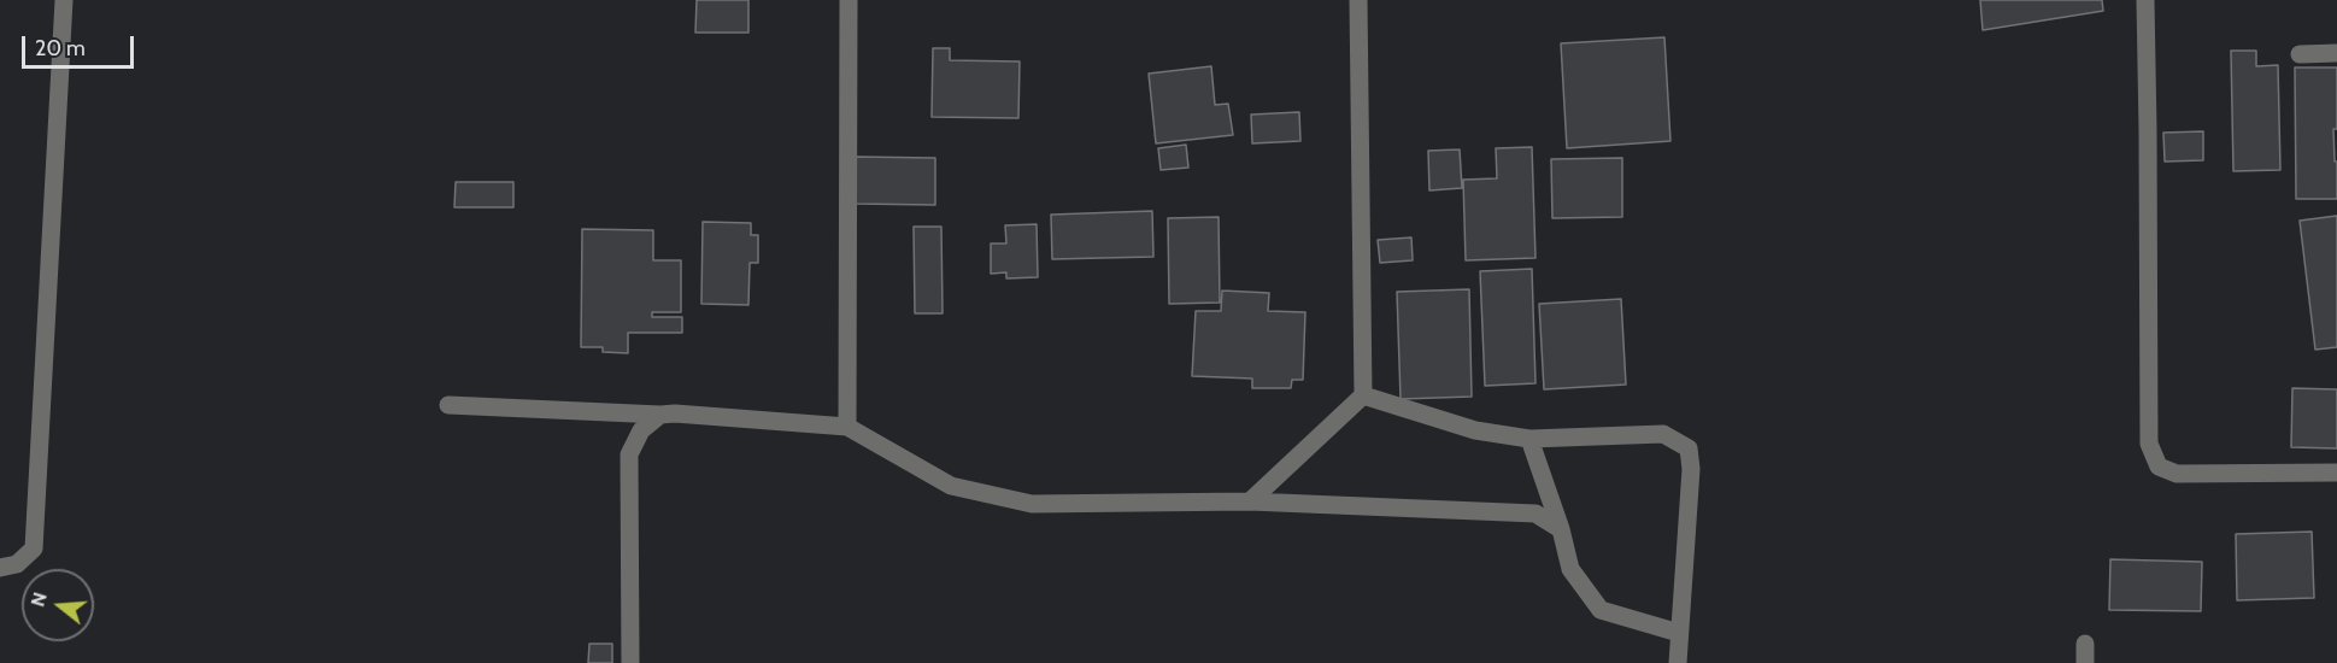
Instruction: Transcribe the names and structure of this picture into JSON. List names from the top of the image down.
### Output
{
  "scale_bar": "20 m",
  "north": "left"
}
